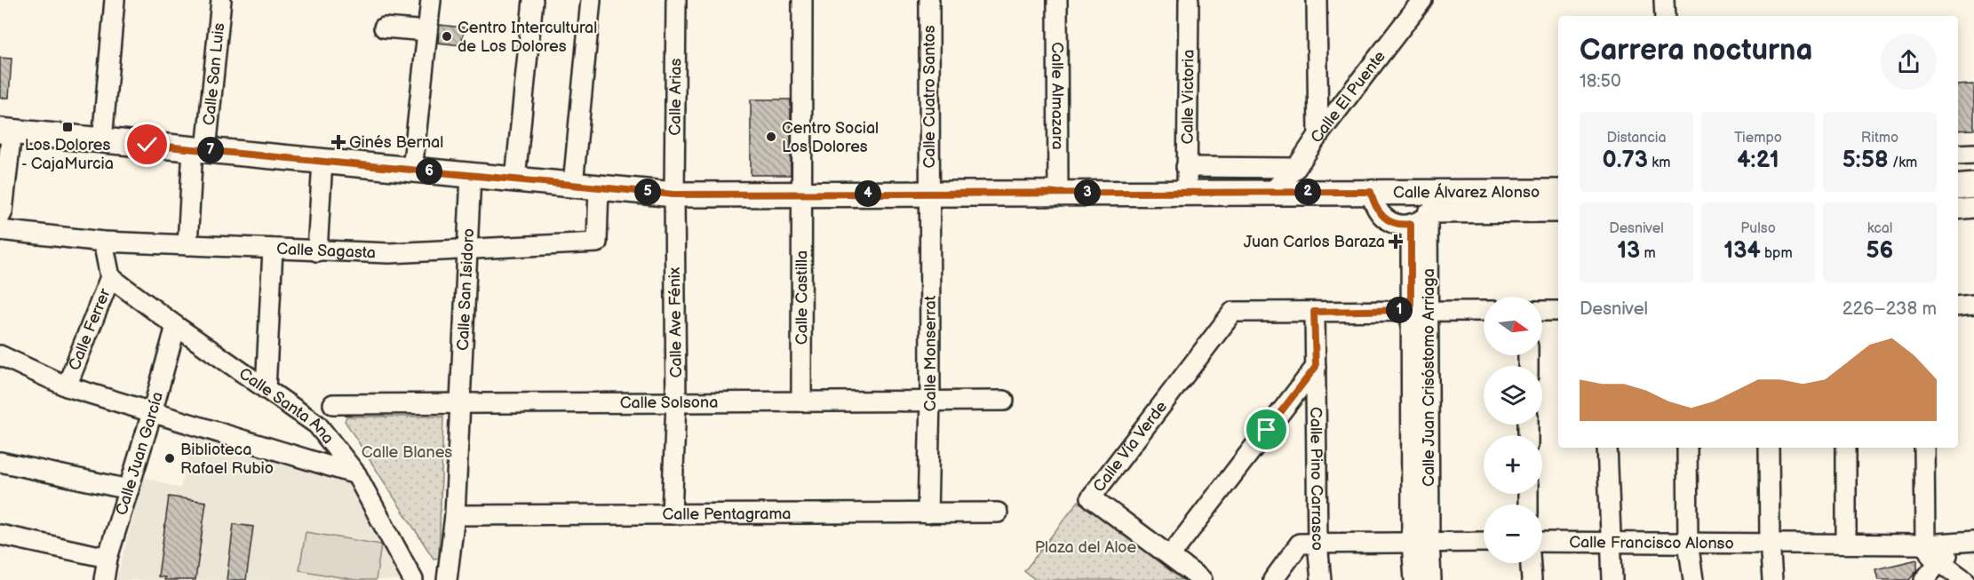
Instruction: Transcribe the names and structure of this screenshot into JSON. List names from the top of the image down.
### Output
{
  "streets": {
    "main road": ["Calle Álvarez Alonso"],
    "street": [
      "Calle San Luis",
      "Calle Victoria",
      "Calle Arias",
      "Calle Cuatro Santos",
      "Calle Almazara",
      "Calle El Puente",
      "Calle Sagasta",
      "Calle San Isidoro",
      "Calle Castilla",
      "Calle Ave Fénix",
      "Calle Ferrer",
      "Calle Monserrat",
      "Calle Juan Crisóstomo Arriaga",
      "Calle Solsona",
      "Calle Santa Ana",
      "Calle Vía Verde",
      "Calle Juan García",
      "Calle Pino Carrasco",
      "Calle Pentagrama",
      "Calle Francisco Alonso"
    ]
  },
  "crossings": [
    ["Calle San Luis", "Calle Álvarez Alonso"],
    ["Calle San Luis", "Calle Sagasta"],
    ["Calle Victoria", "Calle Álvarez Alonso"],
    ["Calle Arias", "Calle Álvarez Alonso"],
    ["Calle Arias", "Calle Ave Fénix"],
    ["Calle Cuatro Santos", "Calle Álvarez Alonso"],
    ["Calle Cuatro Santos", "Calle Monserrat"],
    ["Calle Almazara", "Calle Álvarez Alonso"],
    ["Calle El Puente", "Calle Álvarez Alonso"],
    ["Calle Álvarez Alonso", "Calle Sagasta"],
    ["Calle Álvarez Alonso", "Calle San Isidoro"],
    ["Calle Álvarez Alonso", "Calle Castilla"],
    ["Calle Álvarez Alonso", "Calle Ave Fénix"],
    ["Calle Álvarez Alonso", "Calle Monserrat"],
    ["Calle Álvarez Alonso", "Calle Juan Crisóstomo Arriaga"],
    ["Calle Sagasta", "Calle San Isidoro"],
    ["Calle Sagasta", "Calle Ferrer"],
    ["Calle San Isidoro", "Calle Solsona"],
    ["Calle Castilla", "Calle Solsona"],
    ["Calle Ave Fénix", "Calle Solsona"],
    ["Calle Ave Fénix", "Calle Pentagrama"],
    ["Calle Ferrer", "Calle Santa Ana"],
    ["Calle Monserrat", "Calle Solsona"],
    ["Calle Monserrat", "Calle Pentagrama"],
    ["Calle Santa Ana", "Calle Juan García"],
    ["Calle Vía Verde", "Calle Pino Carrasco"]
  ],
  "parks": ["Calle Blanes", "Plaza del Aloe"],
  "places": {
    "other": ["Centro Intercultural de Los Dolores", "Centro Social Los Dolores", "Biblioteca Rafael Rubio"],
    "transit": ["Los Dolores - CajaMurcia"],
    "health": ["Ginés Bernal", "Juan Carlos Baraza"]
  },
  "north": "right",
  "page": {
    "heading": ["Carrera nocturna", "18:50"],
    "stats": [
      ["Distancia", "0.73 km"],
      ["Tiempo", "4:21"],
      ["Ritmo", "5:58 /km"],
      ["Desnivel", "13 m"],
      ["Pulso", "134 bpm"],
      ["kcal", "56"]
    ],
    "pins": [
      "7",
      "6",
      "2",
      "5",
      "3",
      "4",
      "1"
    ],
    "chart": ["Desnivel", "226–238 m"],
    "map_buttons": ["+", "−"]
  }
}
